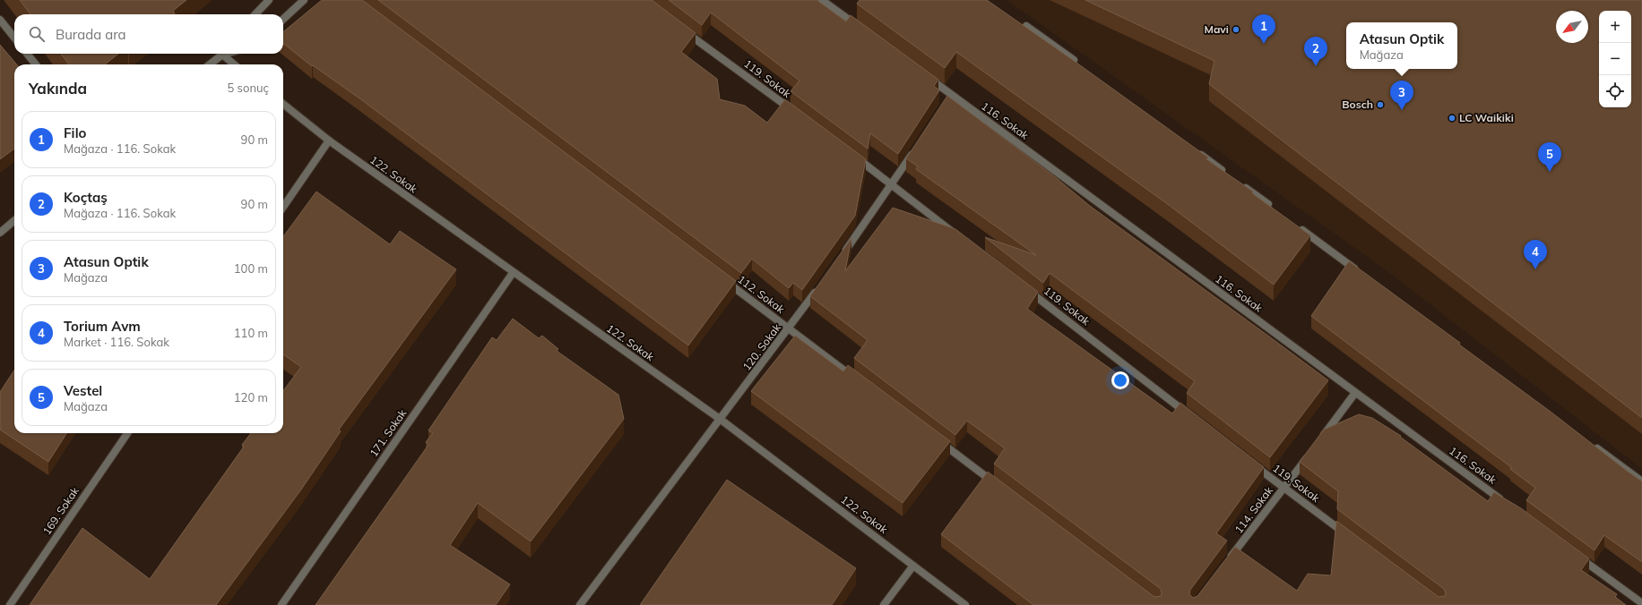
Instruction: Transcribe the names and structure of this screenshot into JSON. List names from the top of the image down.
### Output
{
  "streets": {
    "street": [
      "119. Sokak",
      "116. Sokak",
      "122. Sokak",
      "112. Sokak",
      "120. Sokak",
      "171. Sokak",
      "114. Sokak",
      "169. Sokak"
    ]
  },
  "crossings": [
    ["119. Sokak", "114. Sokak"],
    ["122. Sokak", "120. Sokak"],
    ["122. Sokak", "171. Sokak"],
    ["112. Sokak", "120. Sokak"]
  ],
  "places": ["Mavi", "Bosch", "LC Waikiki"],
  "north": "bottom left",
  "page": {
    "map_buttons": ["+", "−"],
    "pins": [
      "1",
      "2",
      "3",
      "5",
      "4"
    ],
    "search": "Burada ara",
    "popup": ["Atasun Optik", "Mağaza"],
    "heading": ["Yakında", "5 sonuç"],
    "list": [
      {
        "mark": "1",
        "name": "Filo",
        "note": "Mağaza · 116. Sokak",
        "value": "90 m"
      },
      {
        "mark": "2",
        "name": "Koçtaş",
        "note": "Mağaza · 116. Sokak",
        "value": "90 m"
      },
      {
        "mark": "3",
        "name": "Atasun Optik",
        "note": "Mağaza",
        "value": "100 m"
      },
      {
        "mark": "4",
        "name": "Torium Avm",
        "note": "Market · 116. Sokak",
        "value": "110 m"
      },
      {
        "mark": "5",
        "name": "Vestel",
        "note": "Mağaza",
        "value": "120 m"
      }
    ]
  }
}
